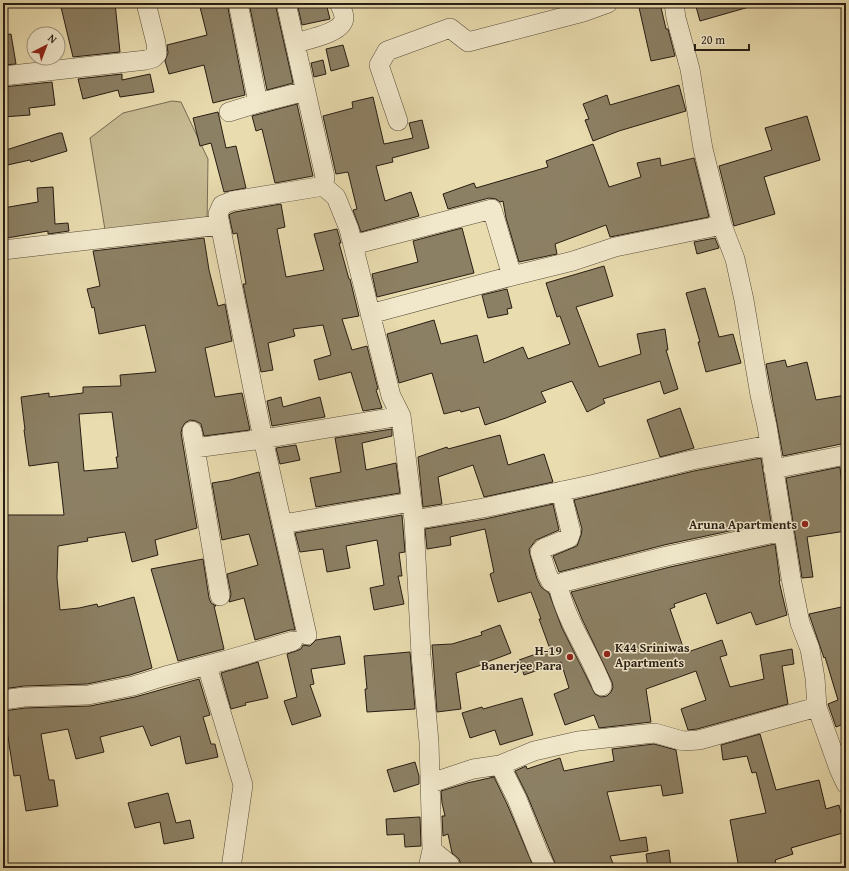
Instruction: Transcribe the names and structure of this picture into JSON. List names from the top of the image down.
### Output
{
  "places": ["Aruna Apartments", "K44 Sriniwas Apartments", "H-19 Banerjee Para"],
  "scale_bar": "20 m",
  "north": "top right"
}
